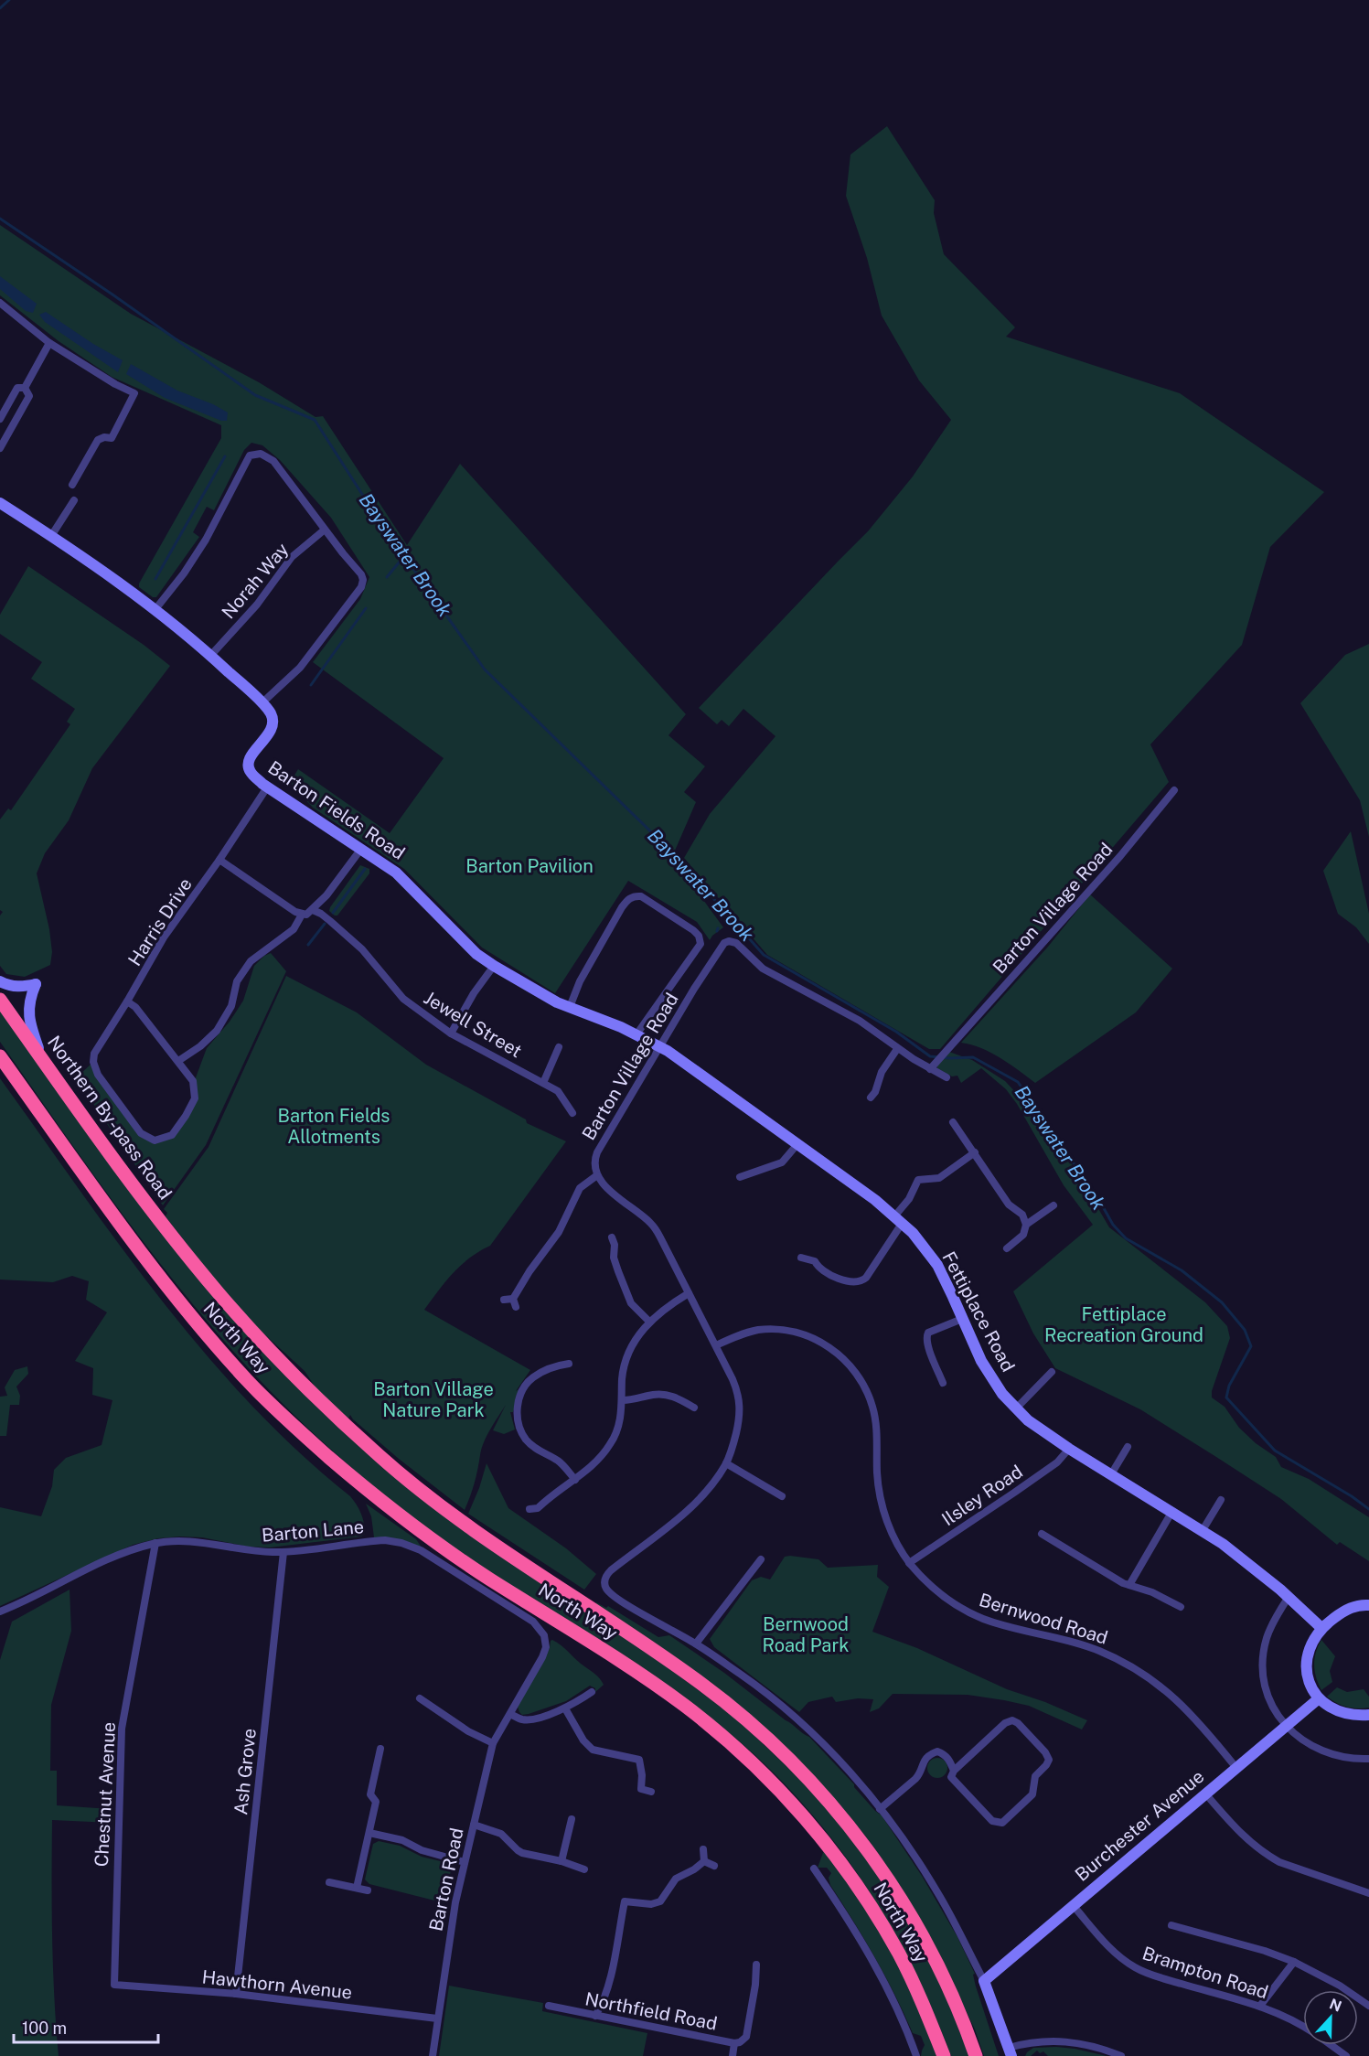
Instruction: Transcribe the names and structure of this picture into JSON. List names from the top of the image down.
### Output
{
  "streets": {
    "highway": ["Northern By-pass Road", "North Way"],
    "street": [
      "Norah Way",
      "Barton Fields Road",
      "Barton Village Road",
      "Harris Drive",
      "Jewell Street",
      "Fettiplace Road",
      "Ilsley Road",
      "Barton Lane",
      "Bernwood Road",
      "Ash Grove",
      "Chestnut Avenue",
      "Burchester Avenue",
      "Barton Road",
      "Brampton Road",
      "Hawthorn Avenue",
      "Northfield Road"
    ]
  },
  "crossings": [
    ["Norah Way", "Barton Fields Road"],
    ["Barton Fields Road", "Barton Village Road"],
    ["Barton Fields Road", "Harris Drive"],
    ["Barton Fields Road", "Fettiplace Road"],
    ["Barton Village Road", "Fettiplace Road"],
    ["Northern By-pass Road", "North Way"],
    ["Fettiplace Road", "Ilsley Road"],
    ["North Way", "Burchester Avenue"],
    ["Ilsley Road", "Bernwood Road"],
    ["Barton Lane", "Ash Grove"],
    ["Barton Lane", "Chestnut Avenue"],
    ["Barton Lane", "Barton Road"],
    ["Bernwood Road", "Burchester Avenue"],
    ["Ash Grove", "Hawthorn Avenue"],
    ["Chestnut Avenue", "Hawthorn Avenue"],
    ["Burchester Avenue", "Brampton Road"],
    ["Barton Road", "Hawthorn Avenue"]
  ],
  "water": ["Bayswater Brook"],
  "parks": [
    "Barton Pavilion",
    "Barton Fields Allotments",
    "Fettiplace Recreation Ground",
    "Barton Village Nature Park",
    "Bernwood Road Park"
  ],
  "scale_bar": "100 m",
  "north": "top"
}
